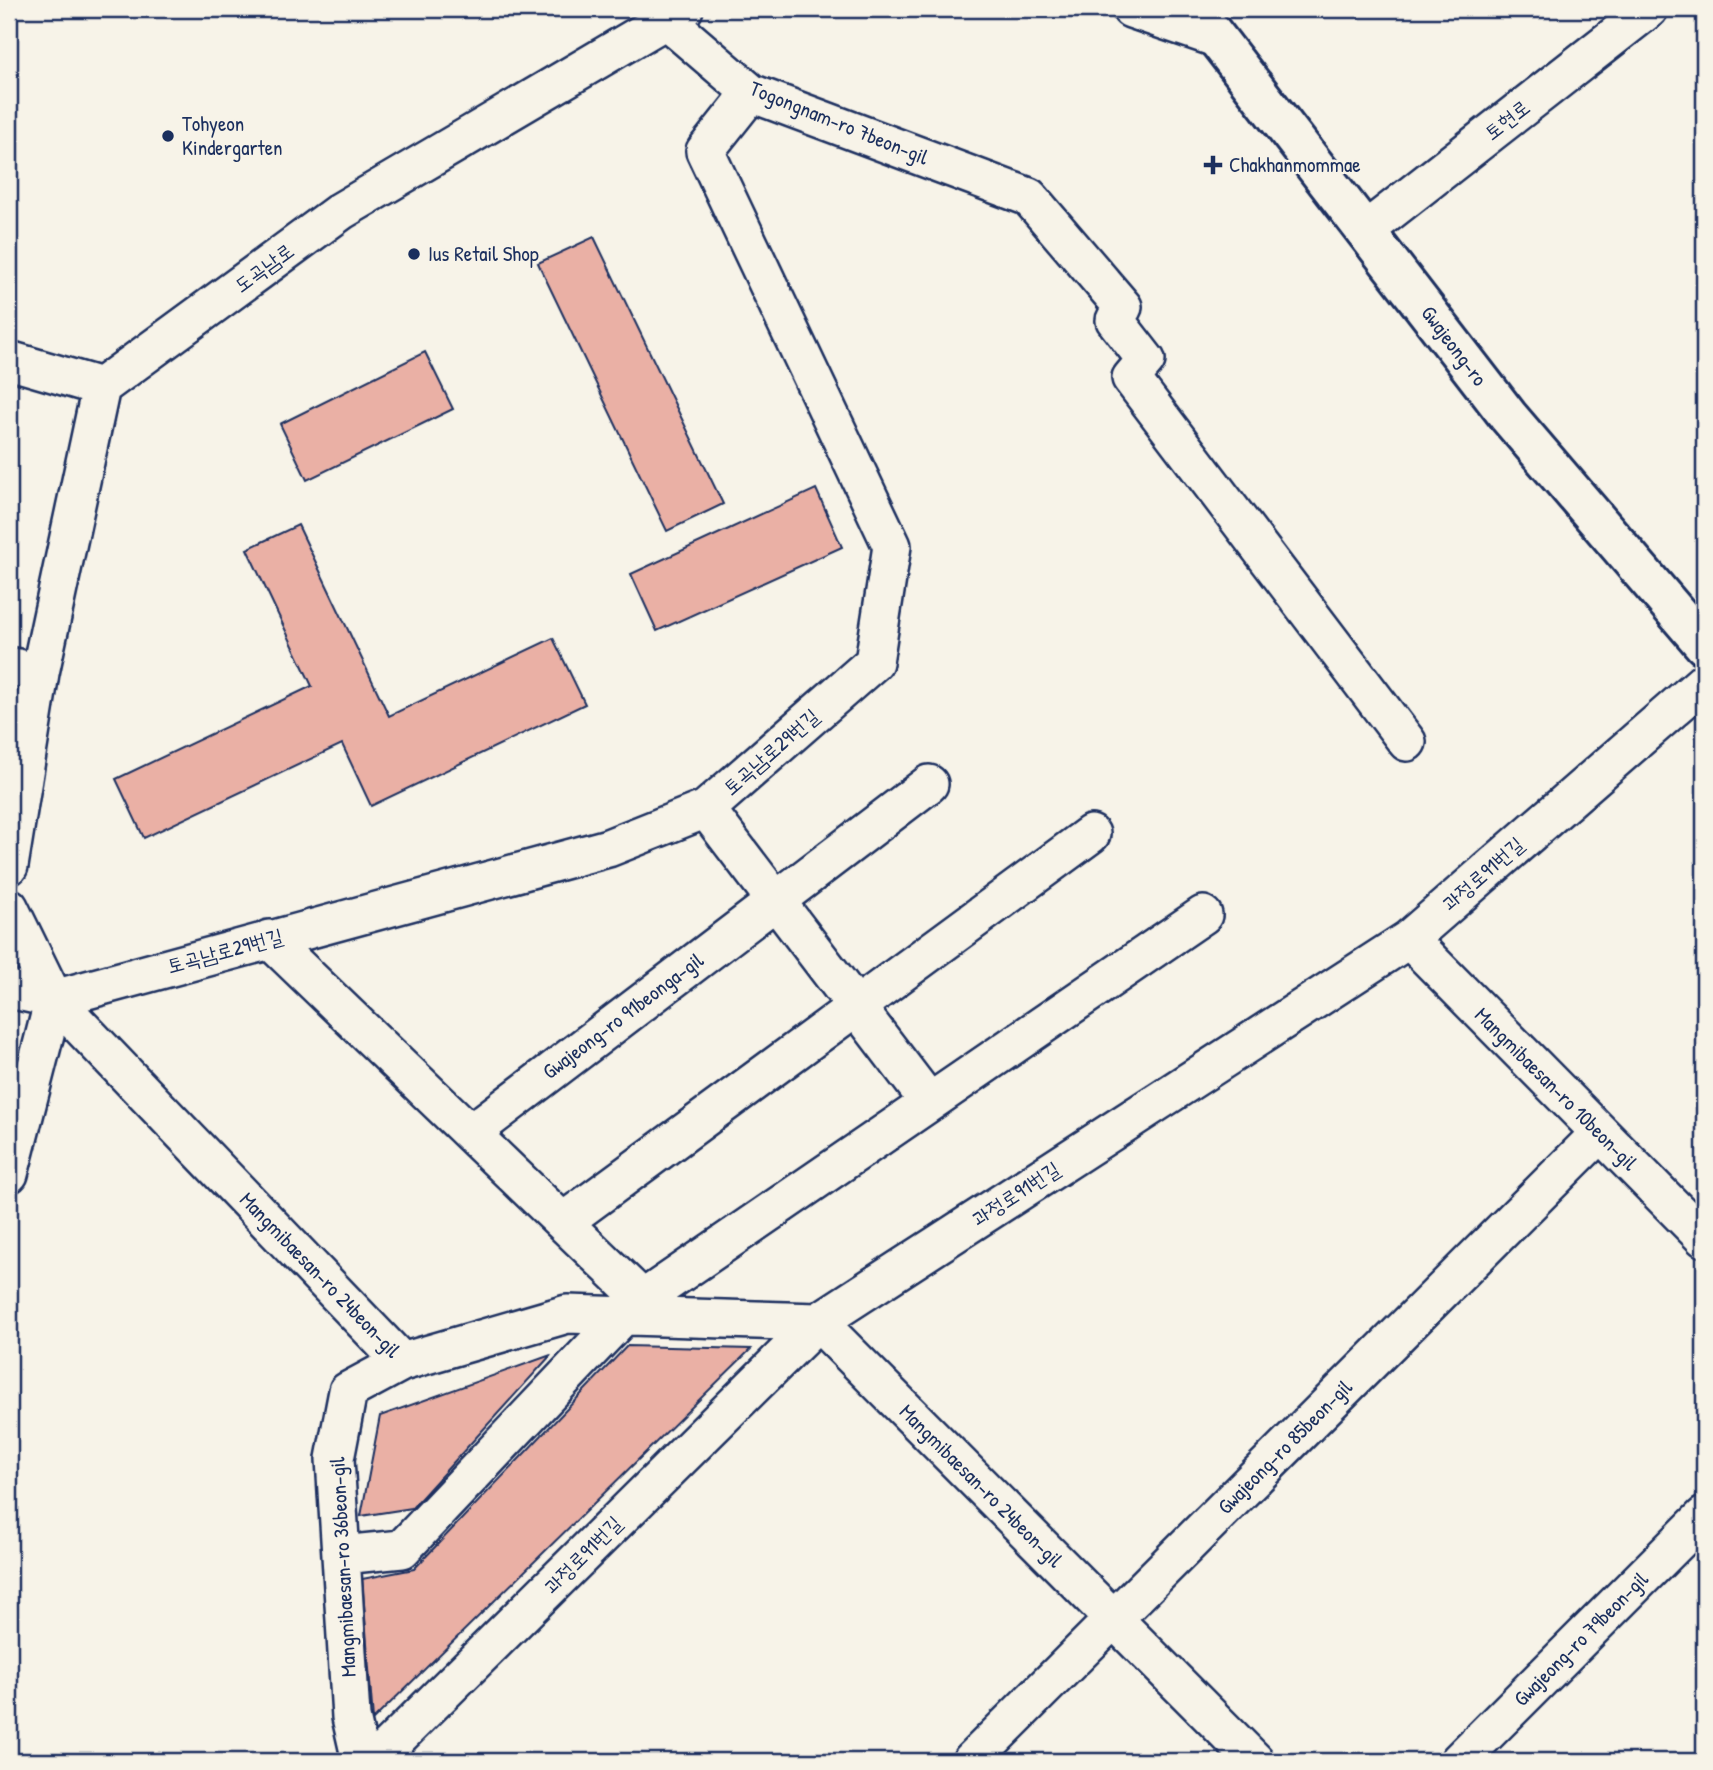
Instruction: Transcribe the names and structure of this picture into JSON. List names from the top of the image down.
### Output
{
  "streets": {
    "main road": ["Gwajeong-ro"],
    "street": [
      "토현로",
      "Togongnam-ro 7beon-gil",
      "도곡남로",
      "토곡남로29번길",
      "과정로91번길",
      "Gwajeong-ro 91beonga-gil",
      "Mangmibaesan-ro 10beon-gil",
      "Mangmibaesan-ro 24beon-gil",
      "Gwajeong-ro 85beon-gil",
      "Mangmibaesan-ro 36beon-gil",
      "Gwajeong-ro 79beon-gil"
    ]
  },
  "crossings": [
    ["토현로", "Gwajeong-ro"],
    ["Togongnam-ro 7beon-gil", "도곡남로"],
    ["Togongnam-ro 7beon-gil", "토곡남로29번길"],
    ["토곡남로29번길", "Mangmibaesan-ro 24beon-gil"],
    ["과정로91번길", "Mangmibaesan-ro 10beon-gil"],
    ["과정로91번길", "Mangmibaesan-ro 24beon-gil"],
    ["Mangmibaesan-ro 10beon-gil", "Gwajeong-ro 85beon-gil"],
    ["Mangmibaesan-ro 24beon-gil", "Gwajeong-ro 85beon-gil"],
    ["Mangmibaesan-ro 24beon-gil", "Mangmibaesan-ro 36beon-gil"]
  ],
  "places": {
    "other": ["Tohyeon Kindergarten", "Ius Retail Shop"],
    "health": ["Chakhanmommae"]
  }
}
